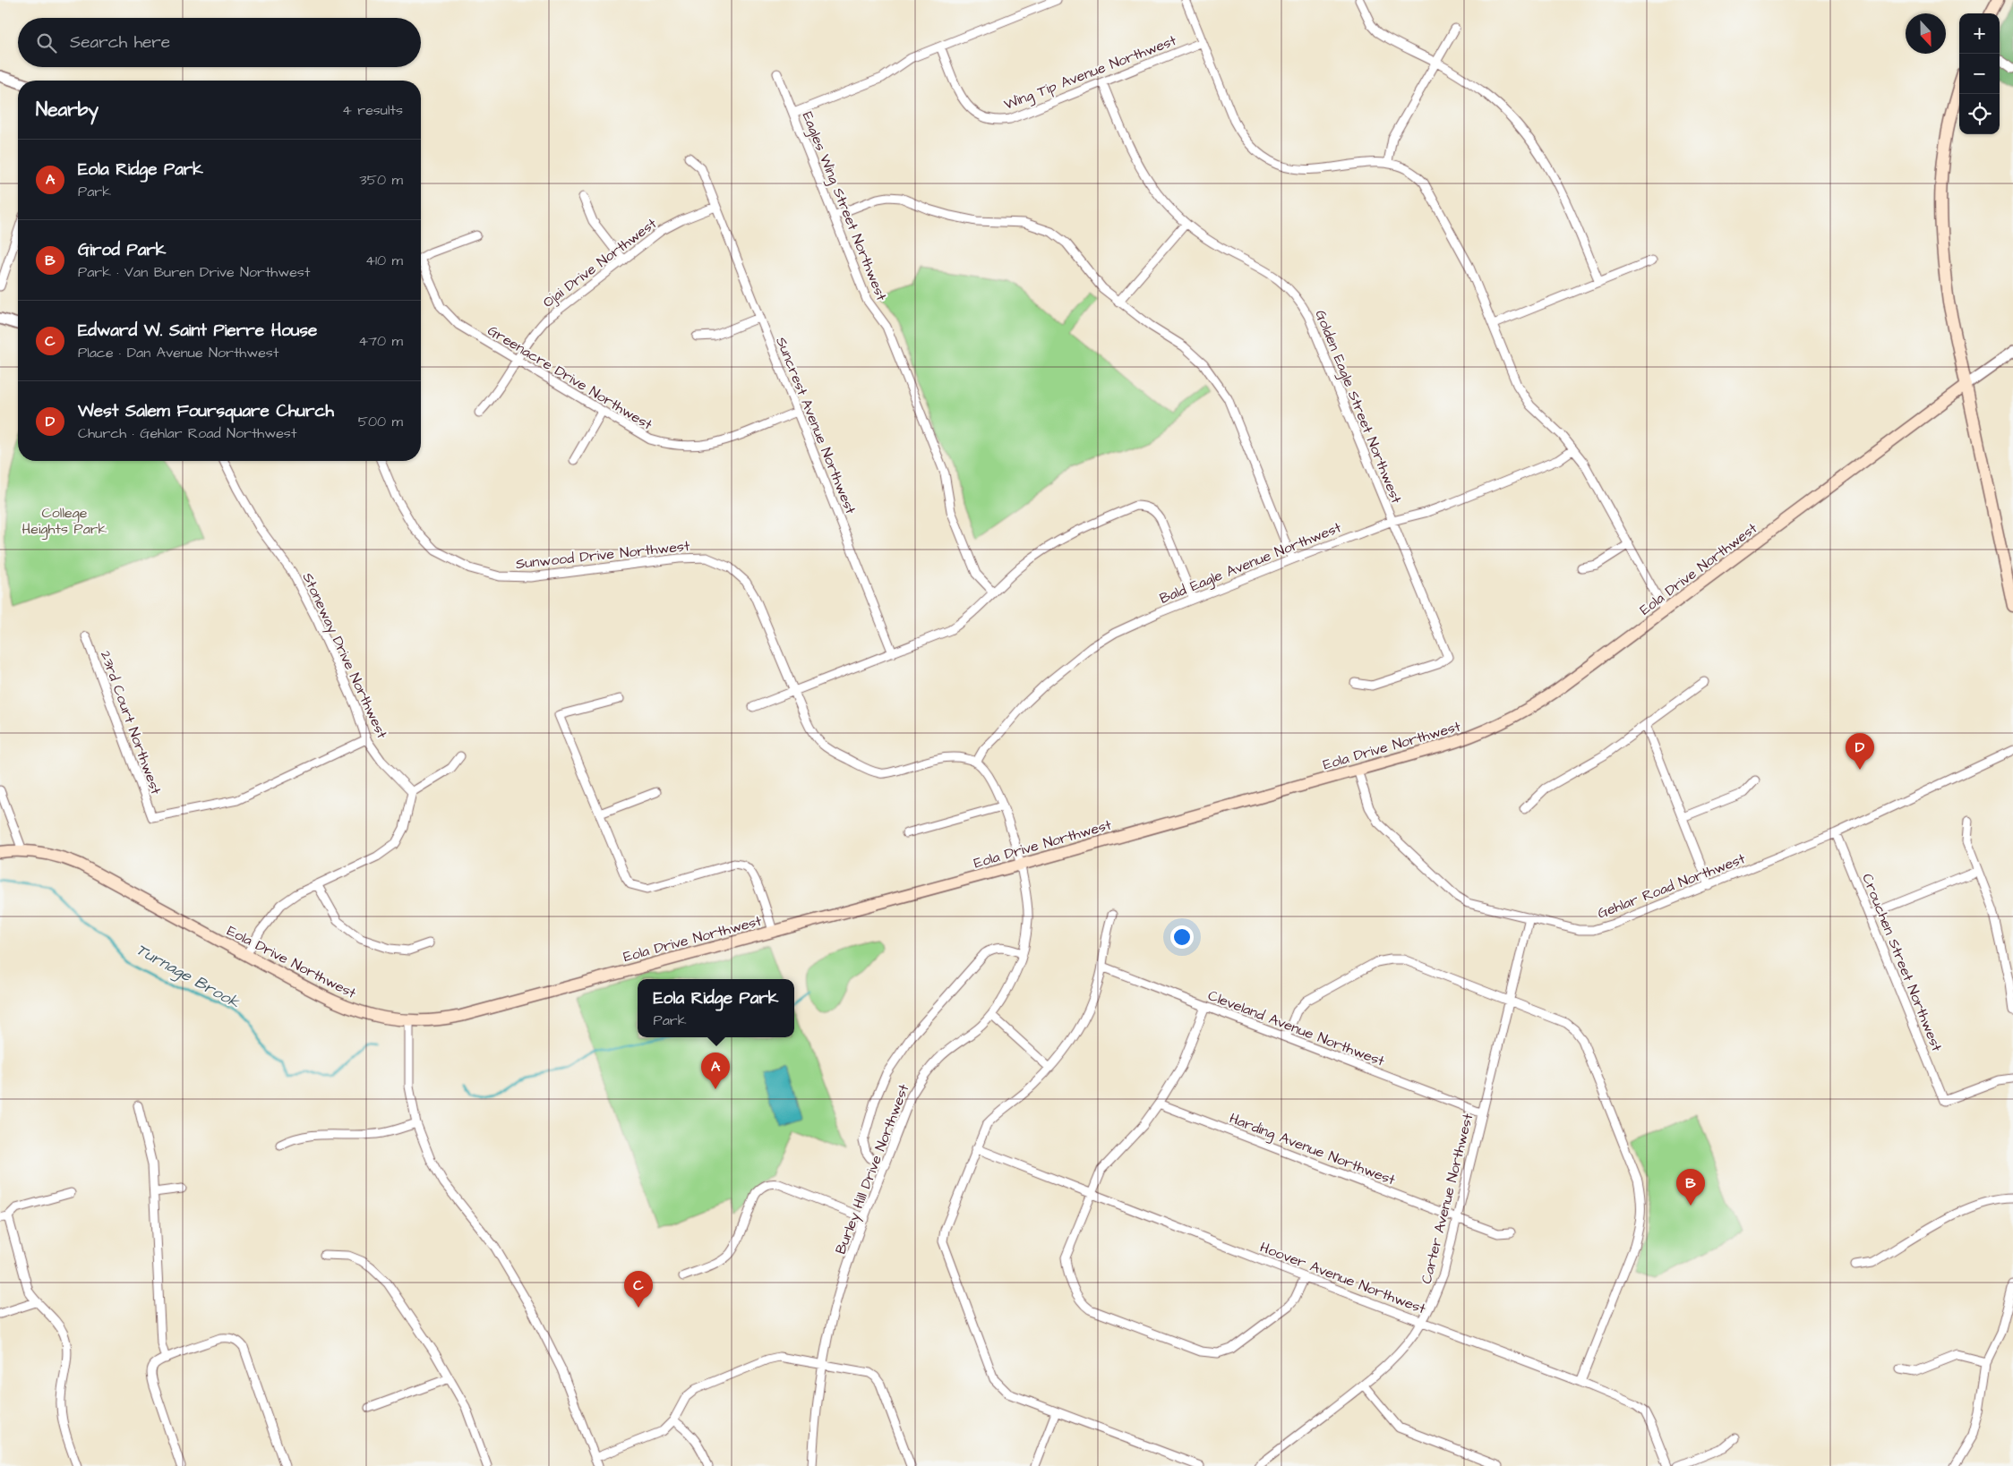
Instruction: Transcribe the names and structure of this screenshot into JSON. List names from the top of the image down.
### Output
{
  "streets": {
    "main road": ["Eola Drive Northwest"],
    "street": [
      "Wing Tip Avenue Northwest",
      "Eagles Wing Street Northwest",
      "Ojai Drive Northwest",
      "Greenacre Drive Northwest",
      "Golden Eagle Street Northwest",
      "Suncrest Avenue Northwest",
      "Sunwood Drive Northwest",
      "Bald Eagle Avenue Northwest",
      "Stoneway Drive Northwest",
      "23rd Court Northwest",
      "Gehlar Road Northwest",
      "Crouchen Street Northwest",
      "Cleveland Avenue Northwest",
      "Harding Avenue Northwest",
      "Burley Hill Drive Northwest",
      "Carter Avenue Northwest",
      "Hoover Avenue Northwest"
    ]
  },
  "crossings": [
    ["Wing Tip Avenue Northwest", "Golden Eagle Street Northwest"],
    ["Ojai Drive Northwest", "Greenacre Drive Northwest"],
    ["Ojai Drive Northwest", "Suncrest Avenue Northwest"],
    ["Greenacre Drive Northwest", "Suncrest Avenue Northwest"],
    ["Golden Eagle Street Northwest", "Bald Eagle Avenue Northwest"],
    ["Sunwood Drive Northwest", "Bald Eagle Avenue Northwest"],
    ["Eola Drive Northwest", "Gehlar Road Northwest"],
    ["Eola Drive Northwest", "Burley Hill Drive Northwest"],
    ["Stoneway Drive Northwest", "23rd Court Northwest"],
    ["Gehlar Road Northwest", "Crouchen Street Northwest"],
    ["Gehlar Road Northwest", "Carter Avenue Northwest"],
    ["Cleveland Avenue Northwest", "Carter Avenue Northwest"],
    ["Harding Avenue Northwest", "Carter Avenue Northwest"],
    ["Carter Avenue Northwest", "Hoover Avenue Northwest"]
  ],
  "water": ["Turnage Brook"],
  "parks": ["College Heights Park"],
  "north": "bottom",
  "page": {
    "map_buttons": ["+", "−"],
    "search": "Search here",
    "heading": ["Nearby", "4 results"],
    "list": [
      {
        "mark": "A",
        "name": "Eola Ridge Park",
        "note": "Park",
        "value": "350 m"
      },
      {
        "mark": "B",
        "name": "Girod Park",
        "note": "Park · Van Buren Drive Northwest",
        "value": "410 m"
      },
      {
        "mark": "C",
        "name": "Edward W. Saint Pierre House",
        "note": "Place · Dan Avenue Northwest",
        "value": "470 m"
      },
      {
        "mark": "D",
        "name": "West Salem Foursquare Church",
        "note": "Church · Gehlar Road Northwest",
        "value": "500 m"
      }
    ],
    "pins": [
      "D",
      "A",
      "B",
      "C"
    ],
    "popup": ["Eola Ridge Park", "Park"]
  }
}
